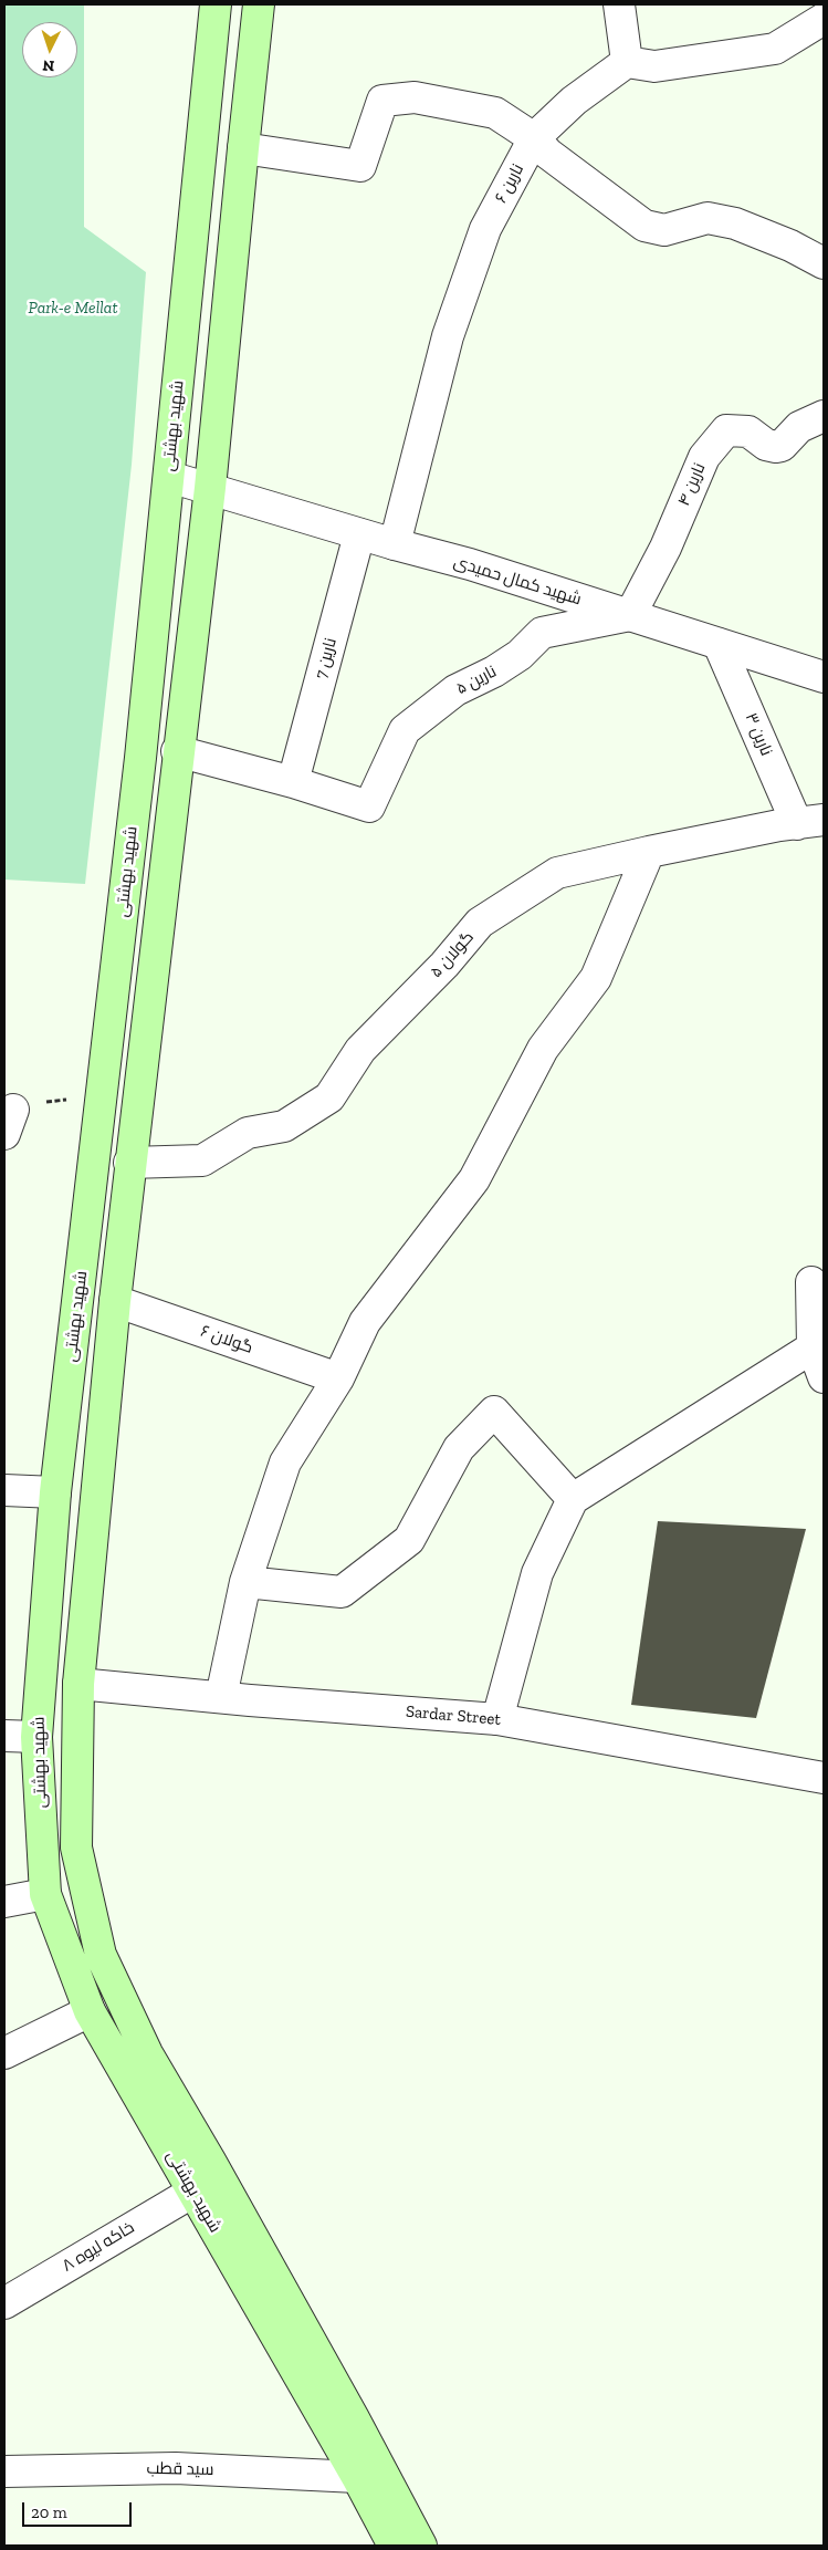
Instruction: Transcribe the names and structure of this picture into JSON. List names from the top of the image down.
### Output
{
  "streets": {
    "main road": ["شهید بهشتی"],
    "street": [
      "نارین ۶",
      "نارین ۴",
      "شهید کمال حمیدی",
      "نارین 7",
      "نارین ۵",
      "نارین ۳",
      "گولان ۵",
      "گولان ۶",
      "Sardar Street",
      "خاکه لیوه ۸",
      "سید قطب"
    ]
  },
  "crossings": [
    ["نارین ۶", "شهید کمال حمیدی"],
    ["شهید بهشتی", "شهید کمال حمیدی"],
    ["شهید بهشتی", "گولان ۵"],
    ["شهید بهشتی", "گولان ۶"],
    ["شهید بهشتی", "Sardar Street"],
    ["شهید بهشتی", "خاکه لیوه ۸"],
    ["شهید بهشتی", "سید قطب"],
    ["نارین ۴", "شهید کمال حمیدی"],
    ["نارین ۴", "نارین ۵"],
    ["شهید کمال حمیدی", "نارین 7"],
    ["شهید کمال حمیدی", "نارین ۵"],
    ["شهید کمال حمیدی", "نارین ۳"],
    ["نارین 7", "نارین ۵"],
    ["نارین ۳", "گولان ۵"]
  ],
  "parks": ["Park-e Mellat"],
  "scale_bar": "20 m",
  "north": "bottom"
}
